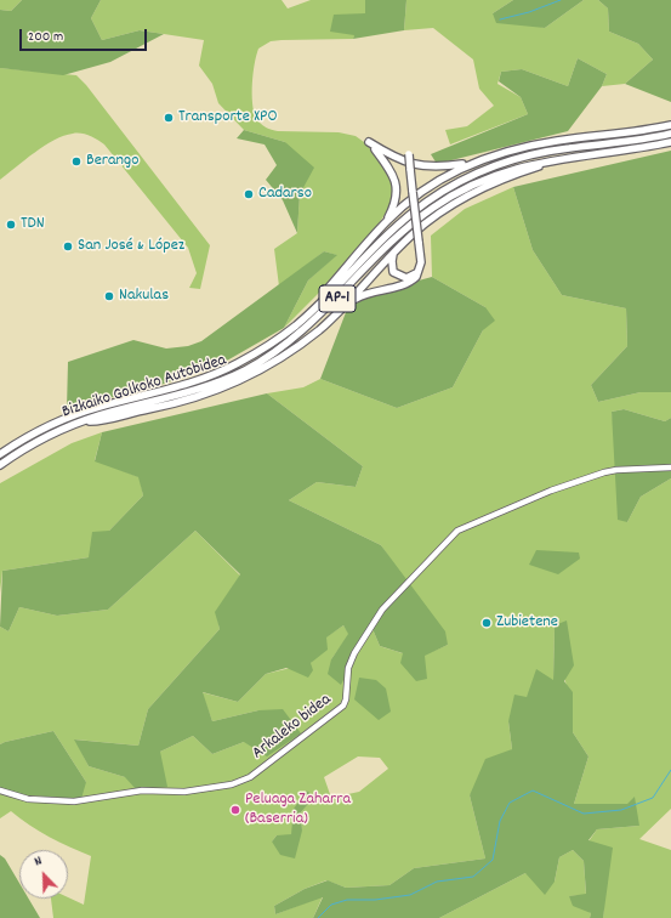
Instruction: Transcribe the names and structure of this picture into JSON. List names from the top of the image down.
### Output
{
  "streets": {
    "highway": ["AP-1", "Bizkaiko Golkoko Autobidea"],
    "street": ["Arkaleko bidea"]
  },
  "places": [
    "Transporte XPO",
    "Berango",
    "Cadarso",
    "TDN",
    "San José & López",
    "Nakulas",
    "Zubietene",
    "Peluaga Zaharra (Baserria)"
  ],
  "scale_bar": "200 m",
  "north": "top left"
}
